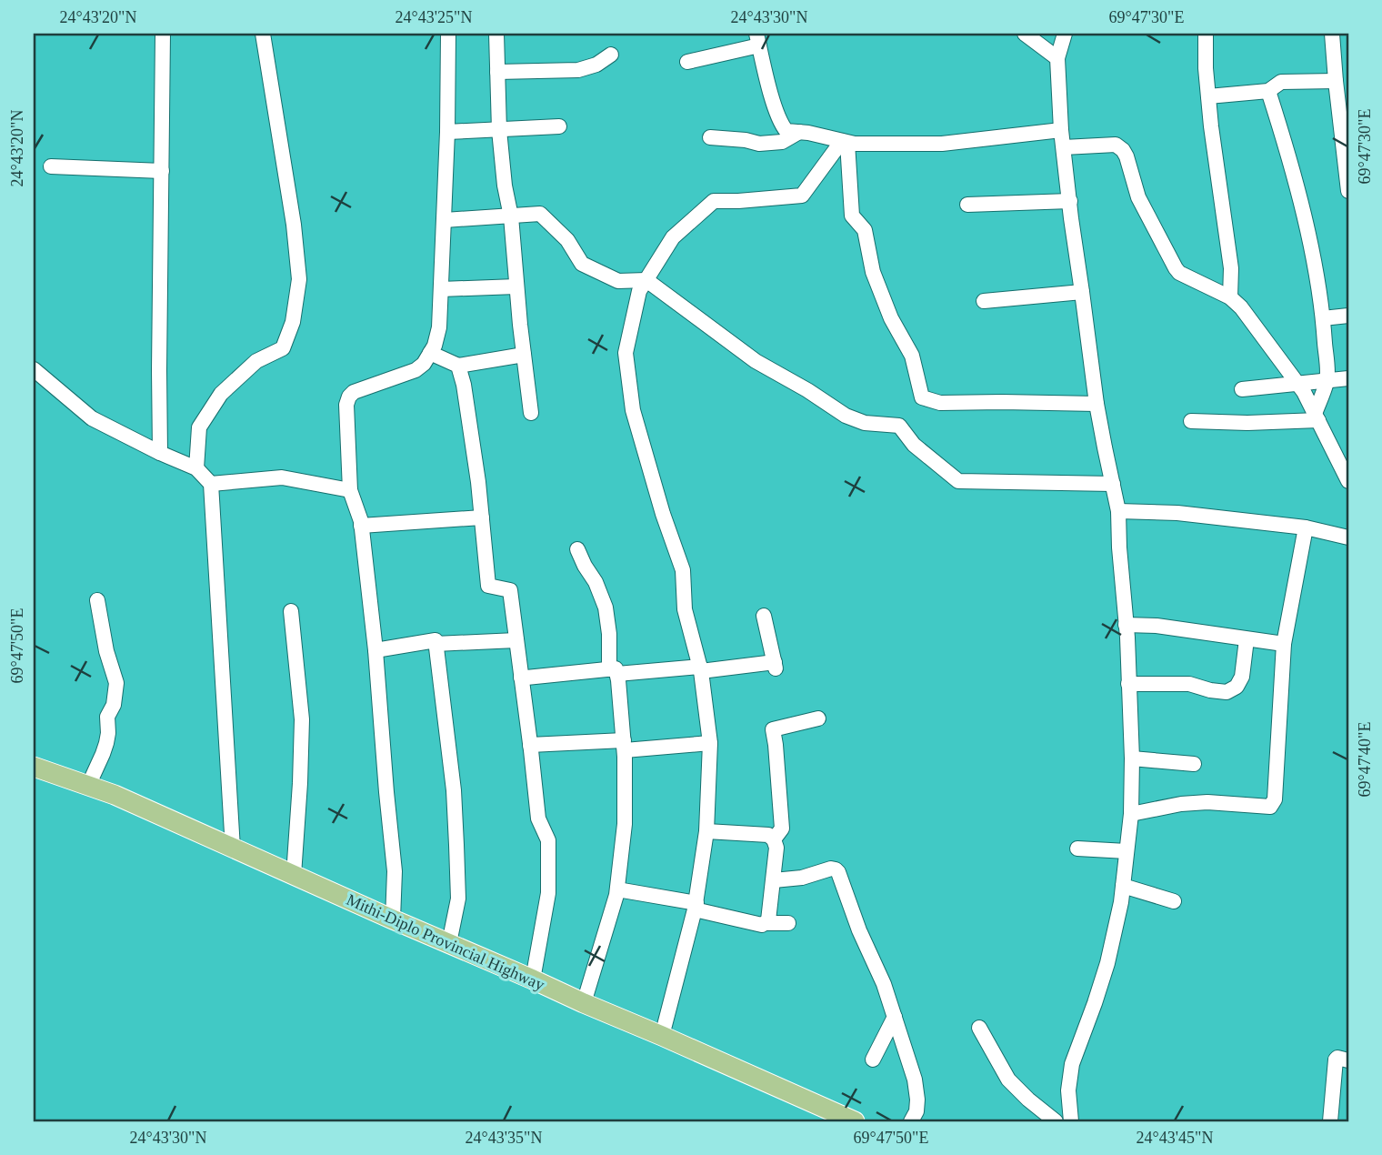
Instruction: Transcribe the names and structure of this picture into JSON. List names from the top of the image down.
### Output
{
  "streets": {
    "main road": ["Mithi-Diplo Provincial Highway"]
  },
  "coordinates": [
    "24°43'20\"N",
    "24°43'25\"N",
    "24°43'30\"N",
    "69°47'30\"E",
    "69°47'50\"E",
    "69°47'40\"E",
    "24°43'35\"N",
    "24°43'45\"N"
  ]
}
